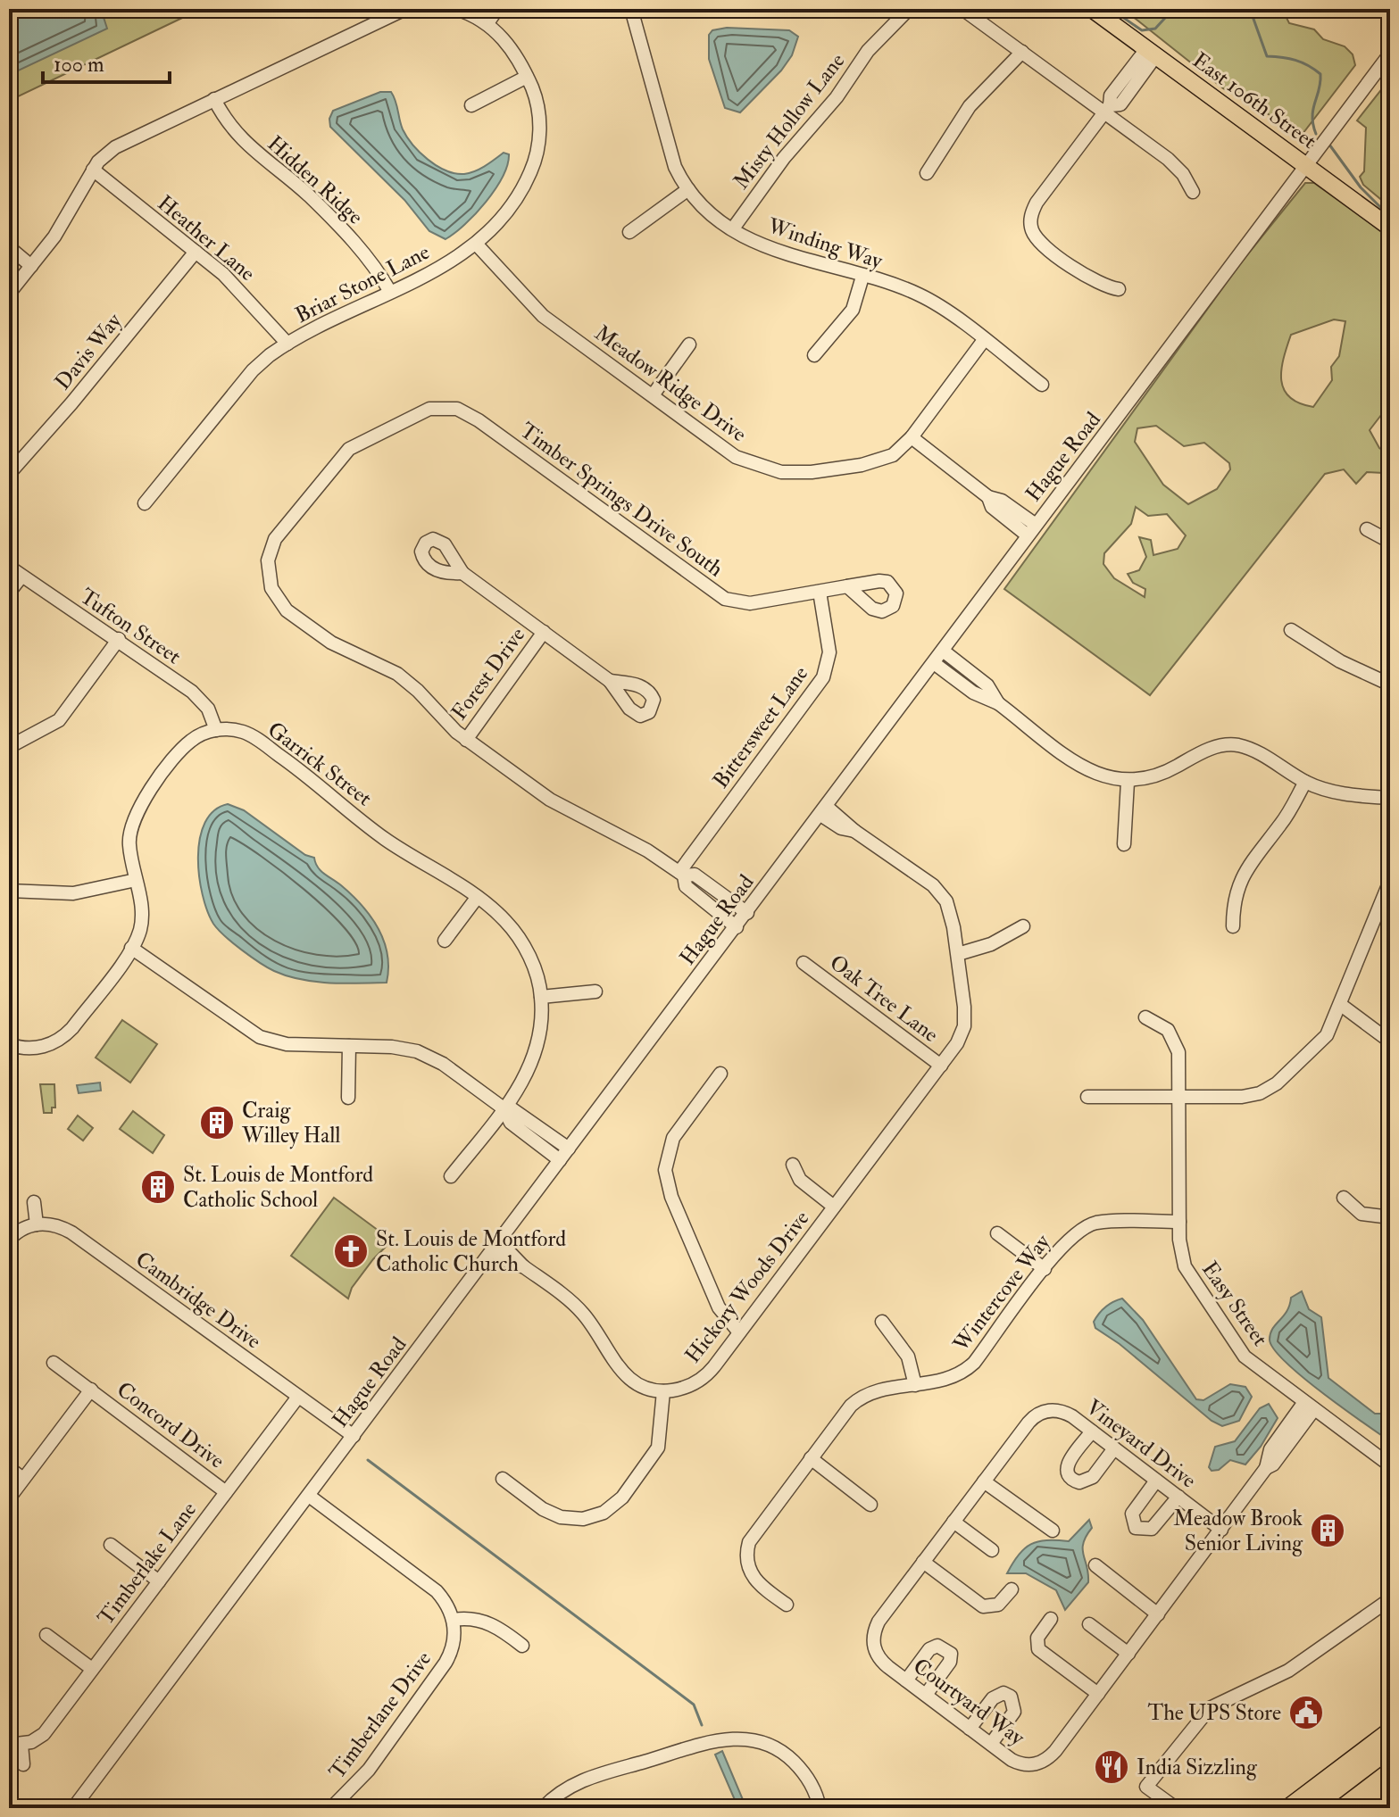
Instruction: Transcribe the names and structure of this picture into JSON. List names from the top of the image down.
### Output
{
  "streets": {
    "main road": ["East 106th Street"],
    "street": [
      "Misty Hollow Lane",
      "Hidden Ridge",
      "Heather Lane",
      "Winding Way",
      "Briar Stone Lane",
      "Davis Way",
      "Meadow Ridge Drive",
      "Hague Road",
      "Timber Springs Drive South",
      "Tufton Street",
      "Forest Drive",
      "Bittersweet Lane",
      "Garrick Street",
      "Oak Tree Lane",
      "Hickory Woods Drive",
      "Wintercove Way",
      "Cambridge Drive",
      "Easy Street",
      "Concord Drive",
      "Vineyard Drive",
      "Timberlake Lane",
      "Courtyard Way",
      "Timberlane Drive"
    ]
  },
  "crossings": [
    ["East 106th Street", "Hague Road"],
    ["Misty Hollow Lane", "Winding Way"],
    ["Hidden Ridge", "Briar Stone Lane"],
    ["Heather Lane", "Briar Stone Lane"],
    ["Heather Lane", "Davis Way"],
    ["Winding Way", "Meadow Ridge Drive"],
    ["Briar Stone Lane", "Meadow Ridge Drive"],
    ["Hague Road", "Hickory Woods Drive"],
    ["Hague Road", "Cambridge Drive"],
    ["Timber Springs Drive South", "Forest Drive"],
    ["Timber Springs Drive South", "Bittersweet Lane"],
    ["Tufton Street", "Garrick Street"],
    ["Oak Tree Lane", "Hickory Woods Drive"],
    ["Wintercove Way", "Easy Street"],
    ["Cambridge Drive", "Timberlake Lane"],
    ["Easy Street", "Courtyard Way"],
    ["Concord Drive", "Timberlake Lane"],
    ["Vineyard Drive", "Courtyard Way"]
  ],
  "places": {
    "building": ["Craig Willey Hall", "St. Louis de Montford Catholic School", "Meadow Brook Senior Living"],
    "church": ["St. Louis de Montford Catholic Church"],
    "public building": ["The UPS Store"],
    "restaurant": ["India Sizzling"]
  },
  "scale_bar": "100 m"
}
